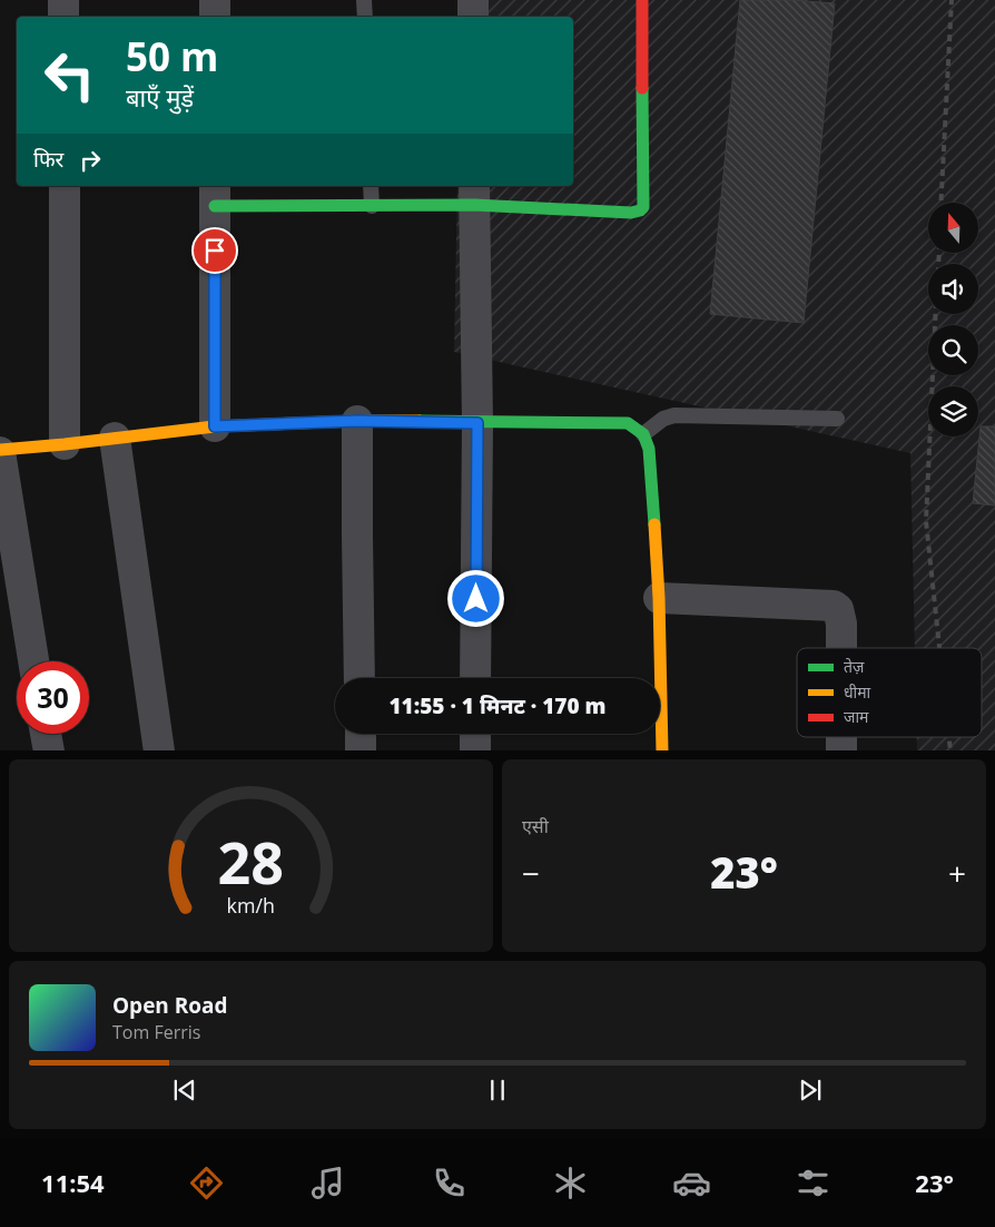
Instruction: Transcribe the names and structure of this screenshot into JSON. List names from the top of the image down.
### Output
{
  "legend": ["तेज़", "धीमा", "जाम"],
  "north": "top",
  "page": {
    "turn": ["50 m", "बाएँ मुड़ें"],
    "then": "फिर",
    "limit": "30",
    "trip": "11:55 · 1 मिनट · 170 m",
    "tile": "एसी",
    "heat": ["−", "23°", "+"],
    "song": ["Open Road", "Tom Ferris"],
    "tabs": ["11:54", "23°"],
    "gauge": ["28", "km/h"]
  }
}
